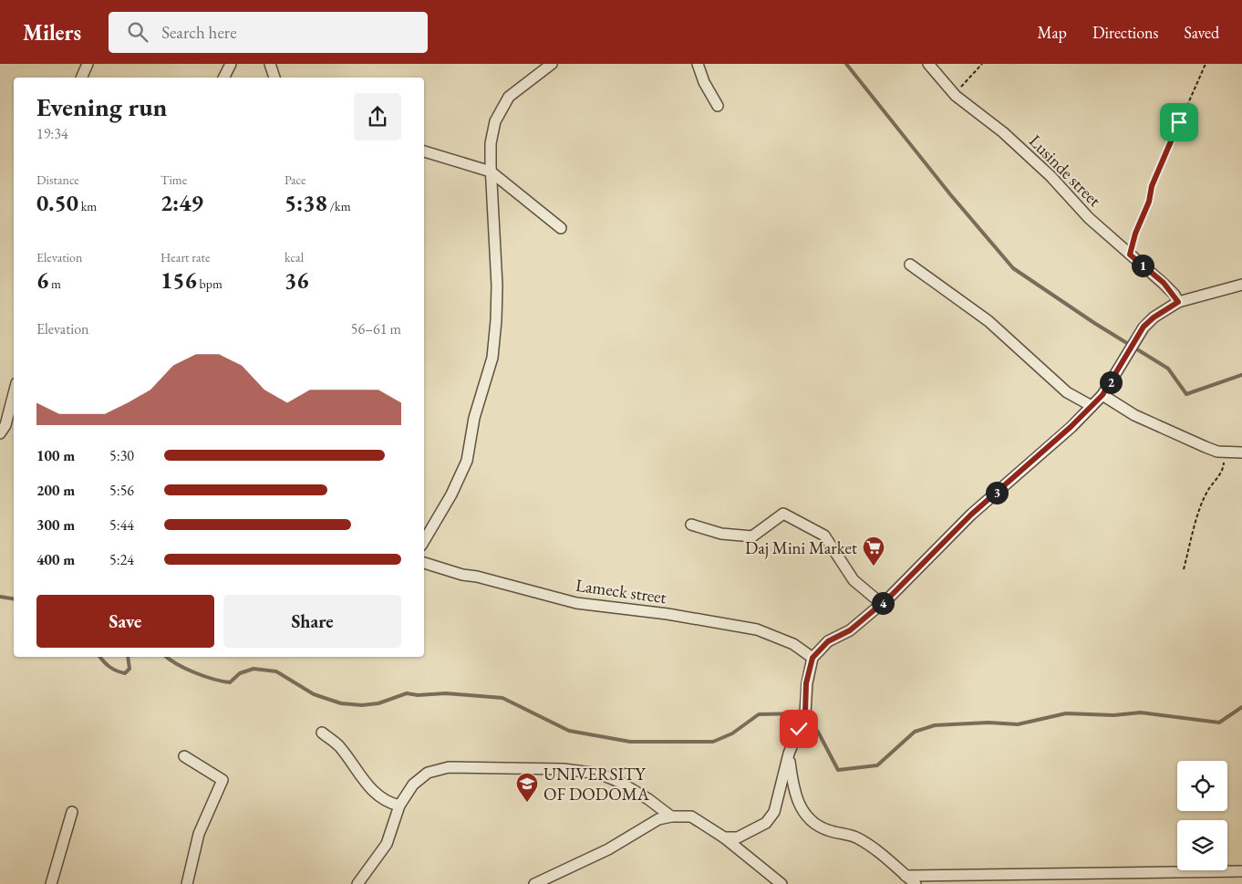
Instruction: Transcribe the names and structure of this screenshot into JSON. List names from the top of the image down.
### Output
{
  "streets": {
    "street": ["Lusinde street", "Lameck street"]
  },
  "places": {
    "supermarket": ["Daj Mini Market"],
    "school or university": ["UNIVERSITY OF DODOMA"]
  },
  "page": {
    "header": "Milers",
    "search": "Search here",
    "nav": ["Map", "Directions", "Saved"],
    "heading": ["Evening run", "19:34"],
    "stats": [
      ["Distance", "0.50 km"],
      ["Time", "2:49"],
      ["Pace", "5:38 /km"],
      ["Elevation", "6 m"],
      ["Heart rate", "156 bpm"],
      ["kcal", "36"]
    ],
    "pins": [
      "1",
      "2",
      "3",
      "4"
    ],
    "chart": ["Elevation", "56–61 m"],
    "list": [
      {
        "name": "100 m",
        "note": "5:30"
      },
      {
        "name": "200 m",
        "note": "5:56"
      },
      {
        "name": "300 m",
        "note": "5:44"
      },
      {
        "name": "400 m",
        "note": "5:24"
      }
    ],
    "buttons": ["Save", "Share"]
  }
}
